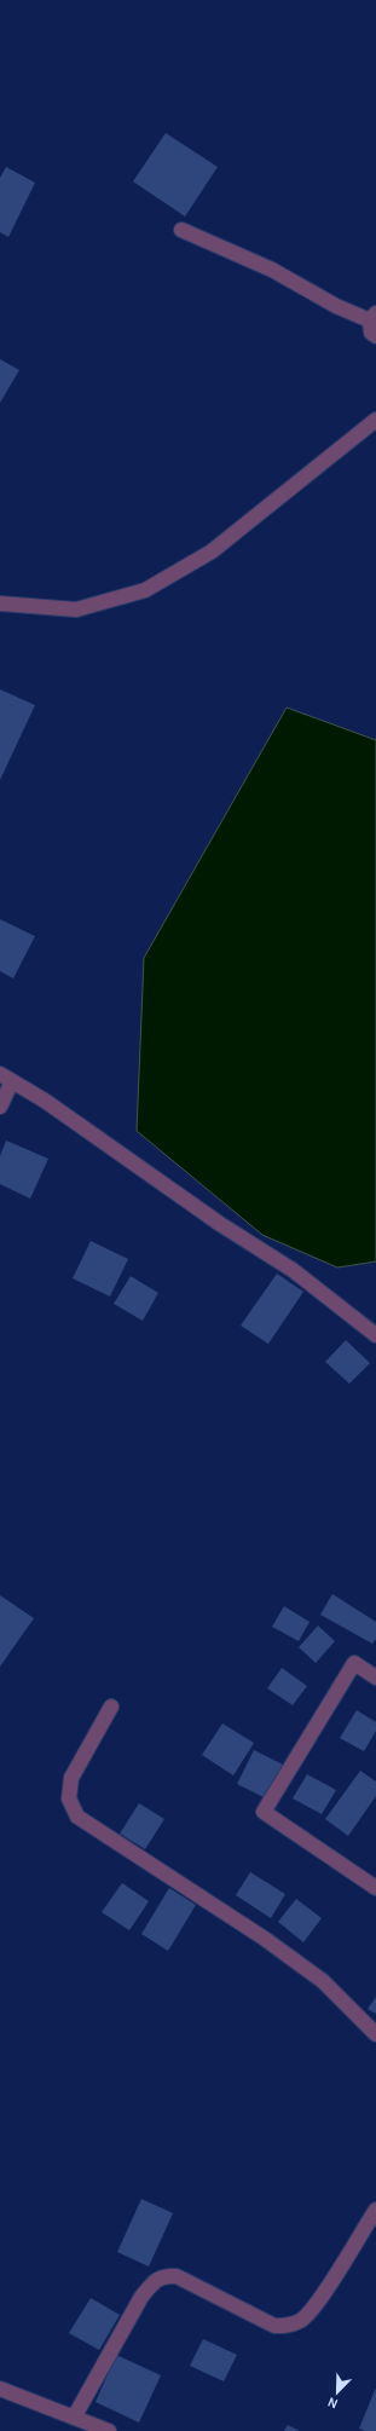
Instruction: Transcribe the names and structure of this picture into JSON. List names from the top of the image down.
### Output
{
  "north": "bottom left"
}
